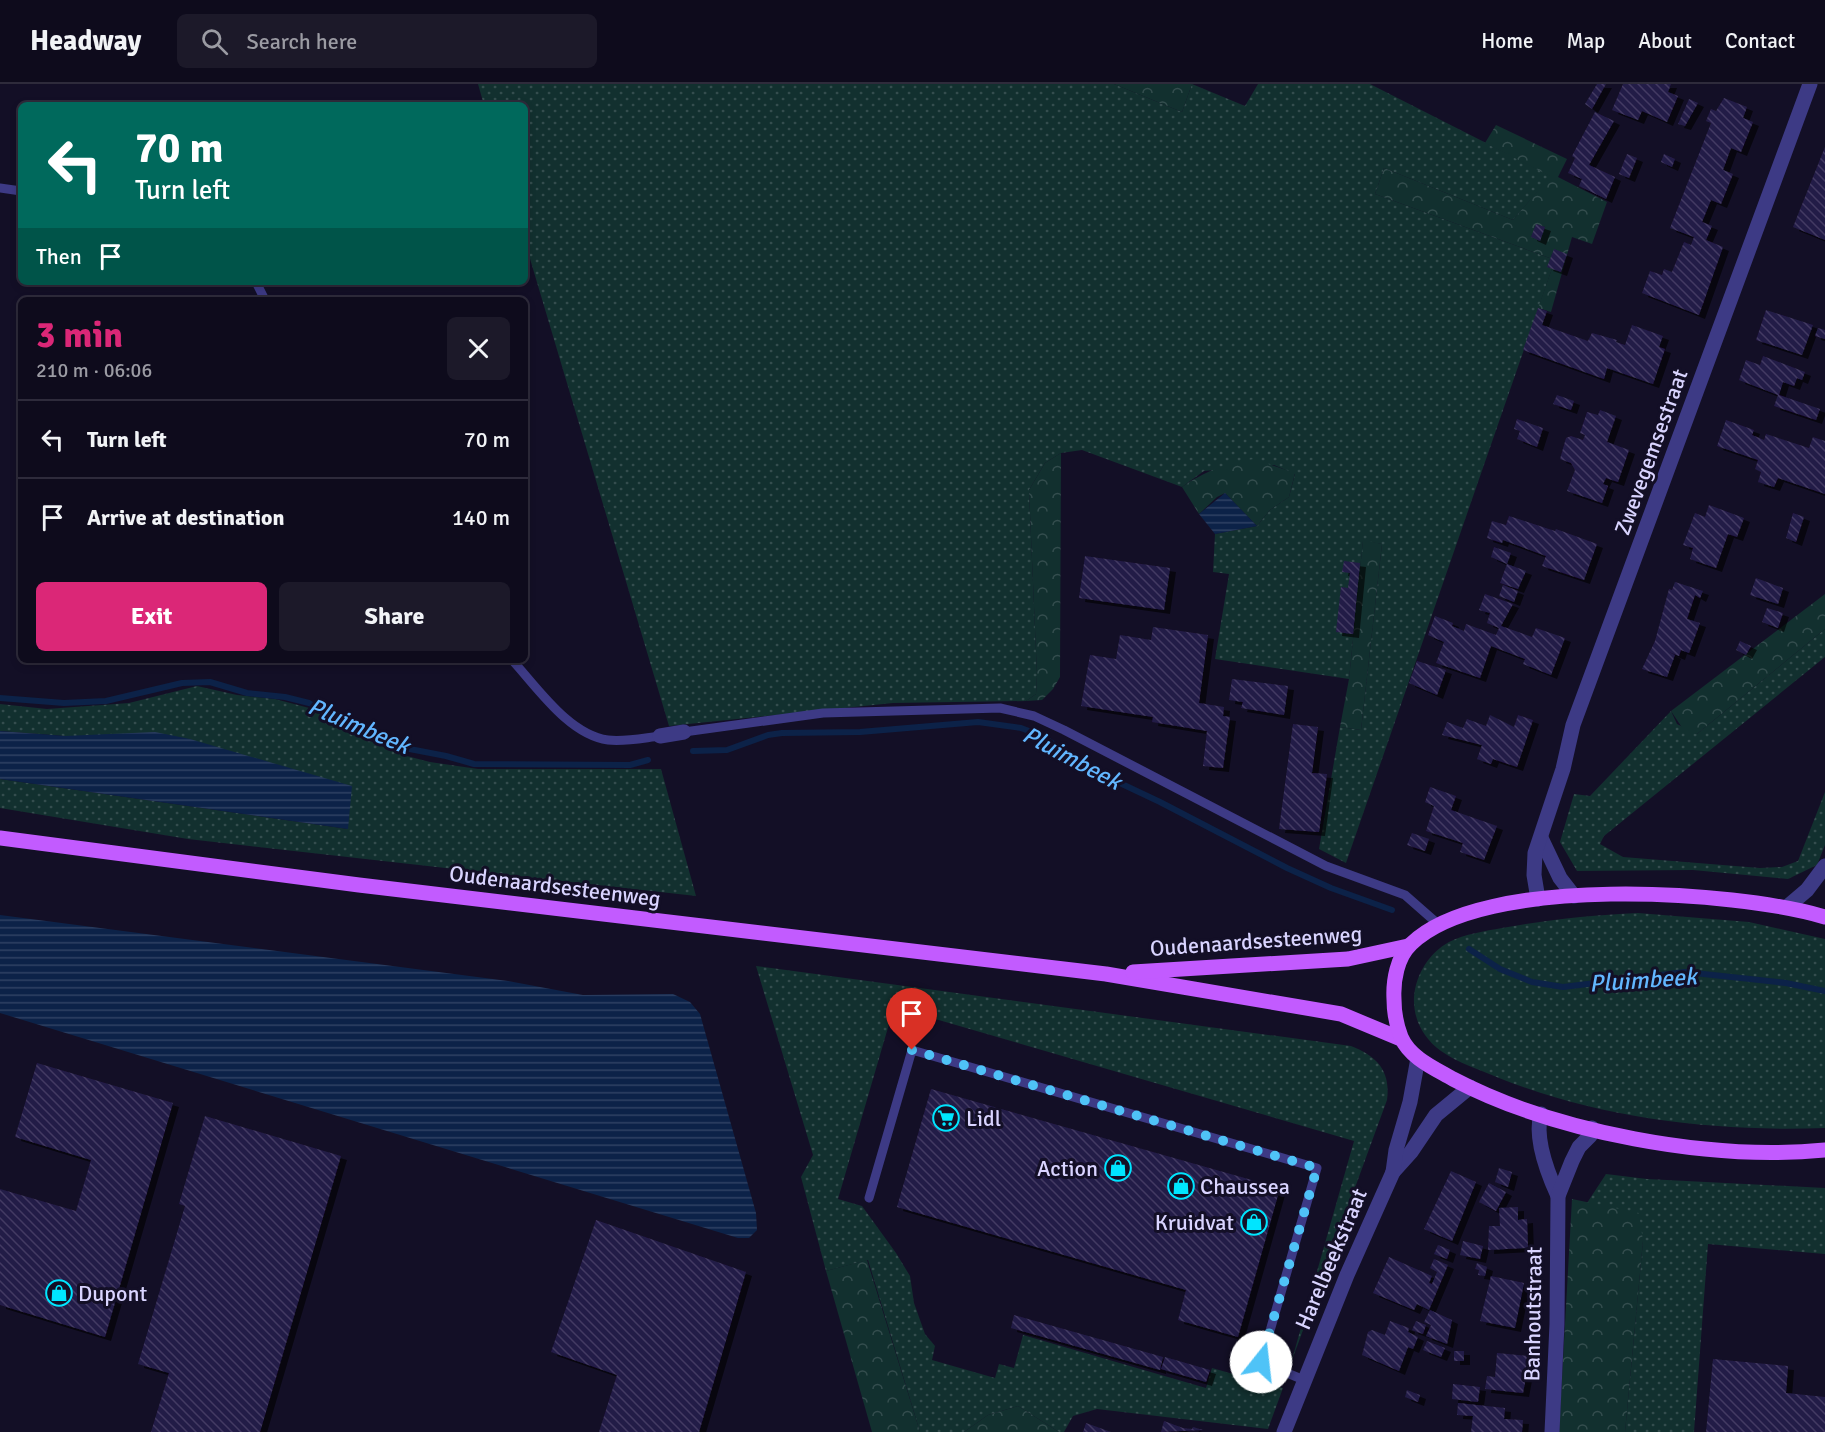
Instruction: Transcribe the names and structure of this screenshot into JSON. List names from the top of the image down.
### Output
{
  "streets": {
    "main road": ["Oudenaardsesteenweg"],
    "street": ["Zwevegemsestraat", "Harelbeekstraat", "Banhoutstraat"]
  },
  "water": ["Pluimbeek"],
  "places": {
    "supermarket": ["Lidl"],
    "shop": [
      "Action",
      "Chaussea",
      "Kruidvat",
      "Dupont"
    ]
  },
  "page": {
    "header": "Headway",
    "search": "Search here",
    "nav": [
      "Home",
      "Map",
      "About",
      "Contact"
    ],
    "turn": ["70 m", "Turn left"],
    "then": "Then",
    "heading": ["3 min", "210 m · 06:06"],
    "list": [
      {
        "name": "Turn left",
        "value": "70 m"
      },
      {
        "name": "Arrive at destination",
        "value": "140 m"
      }
    ],
    "buttons": ["Exit", "Share"]
  }
}
